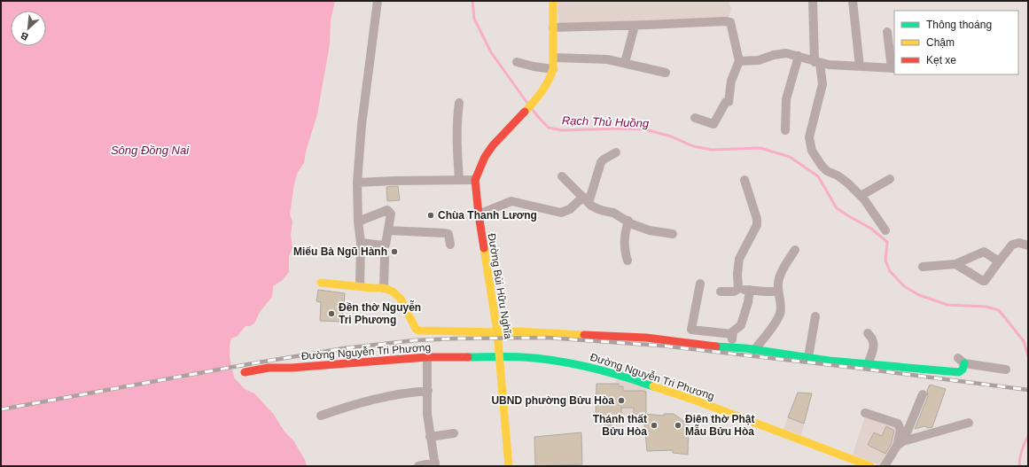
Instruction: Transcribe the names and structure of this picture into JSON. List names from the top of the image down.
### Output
{
  "streets": {
    "main road": ["Đường Bùi Hữu Nghĩa", "Đường Nguyễn Tri Phương"]
  },
  "crossings": [
    ["Đường Bùi Hữu Nghĩa", "Đường Nguyễn Tri Phương"]
  ],
  "water": ["Rạch Thủ Huồng", "Sông Đồng Nai"],
  "places": [
    "Chùa Thanh Lương",
    "Miếu Bà Ngũ Hành",
    "Đền thờ Nguyễn Tri Phương",
    "UBND phường Bửu Hòa",
    "Thánh thất Bửu Hòa",
    "Điện thờ Phật Mẫu Bửu Hòa"
  ],
  "legend": ["Thông thoáng", "Chậm", "Kẹt xe"],
  "north": "bottom left"
}
